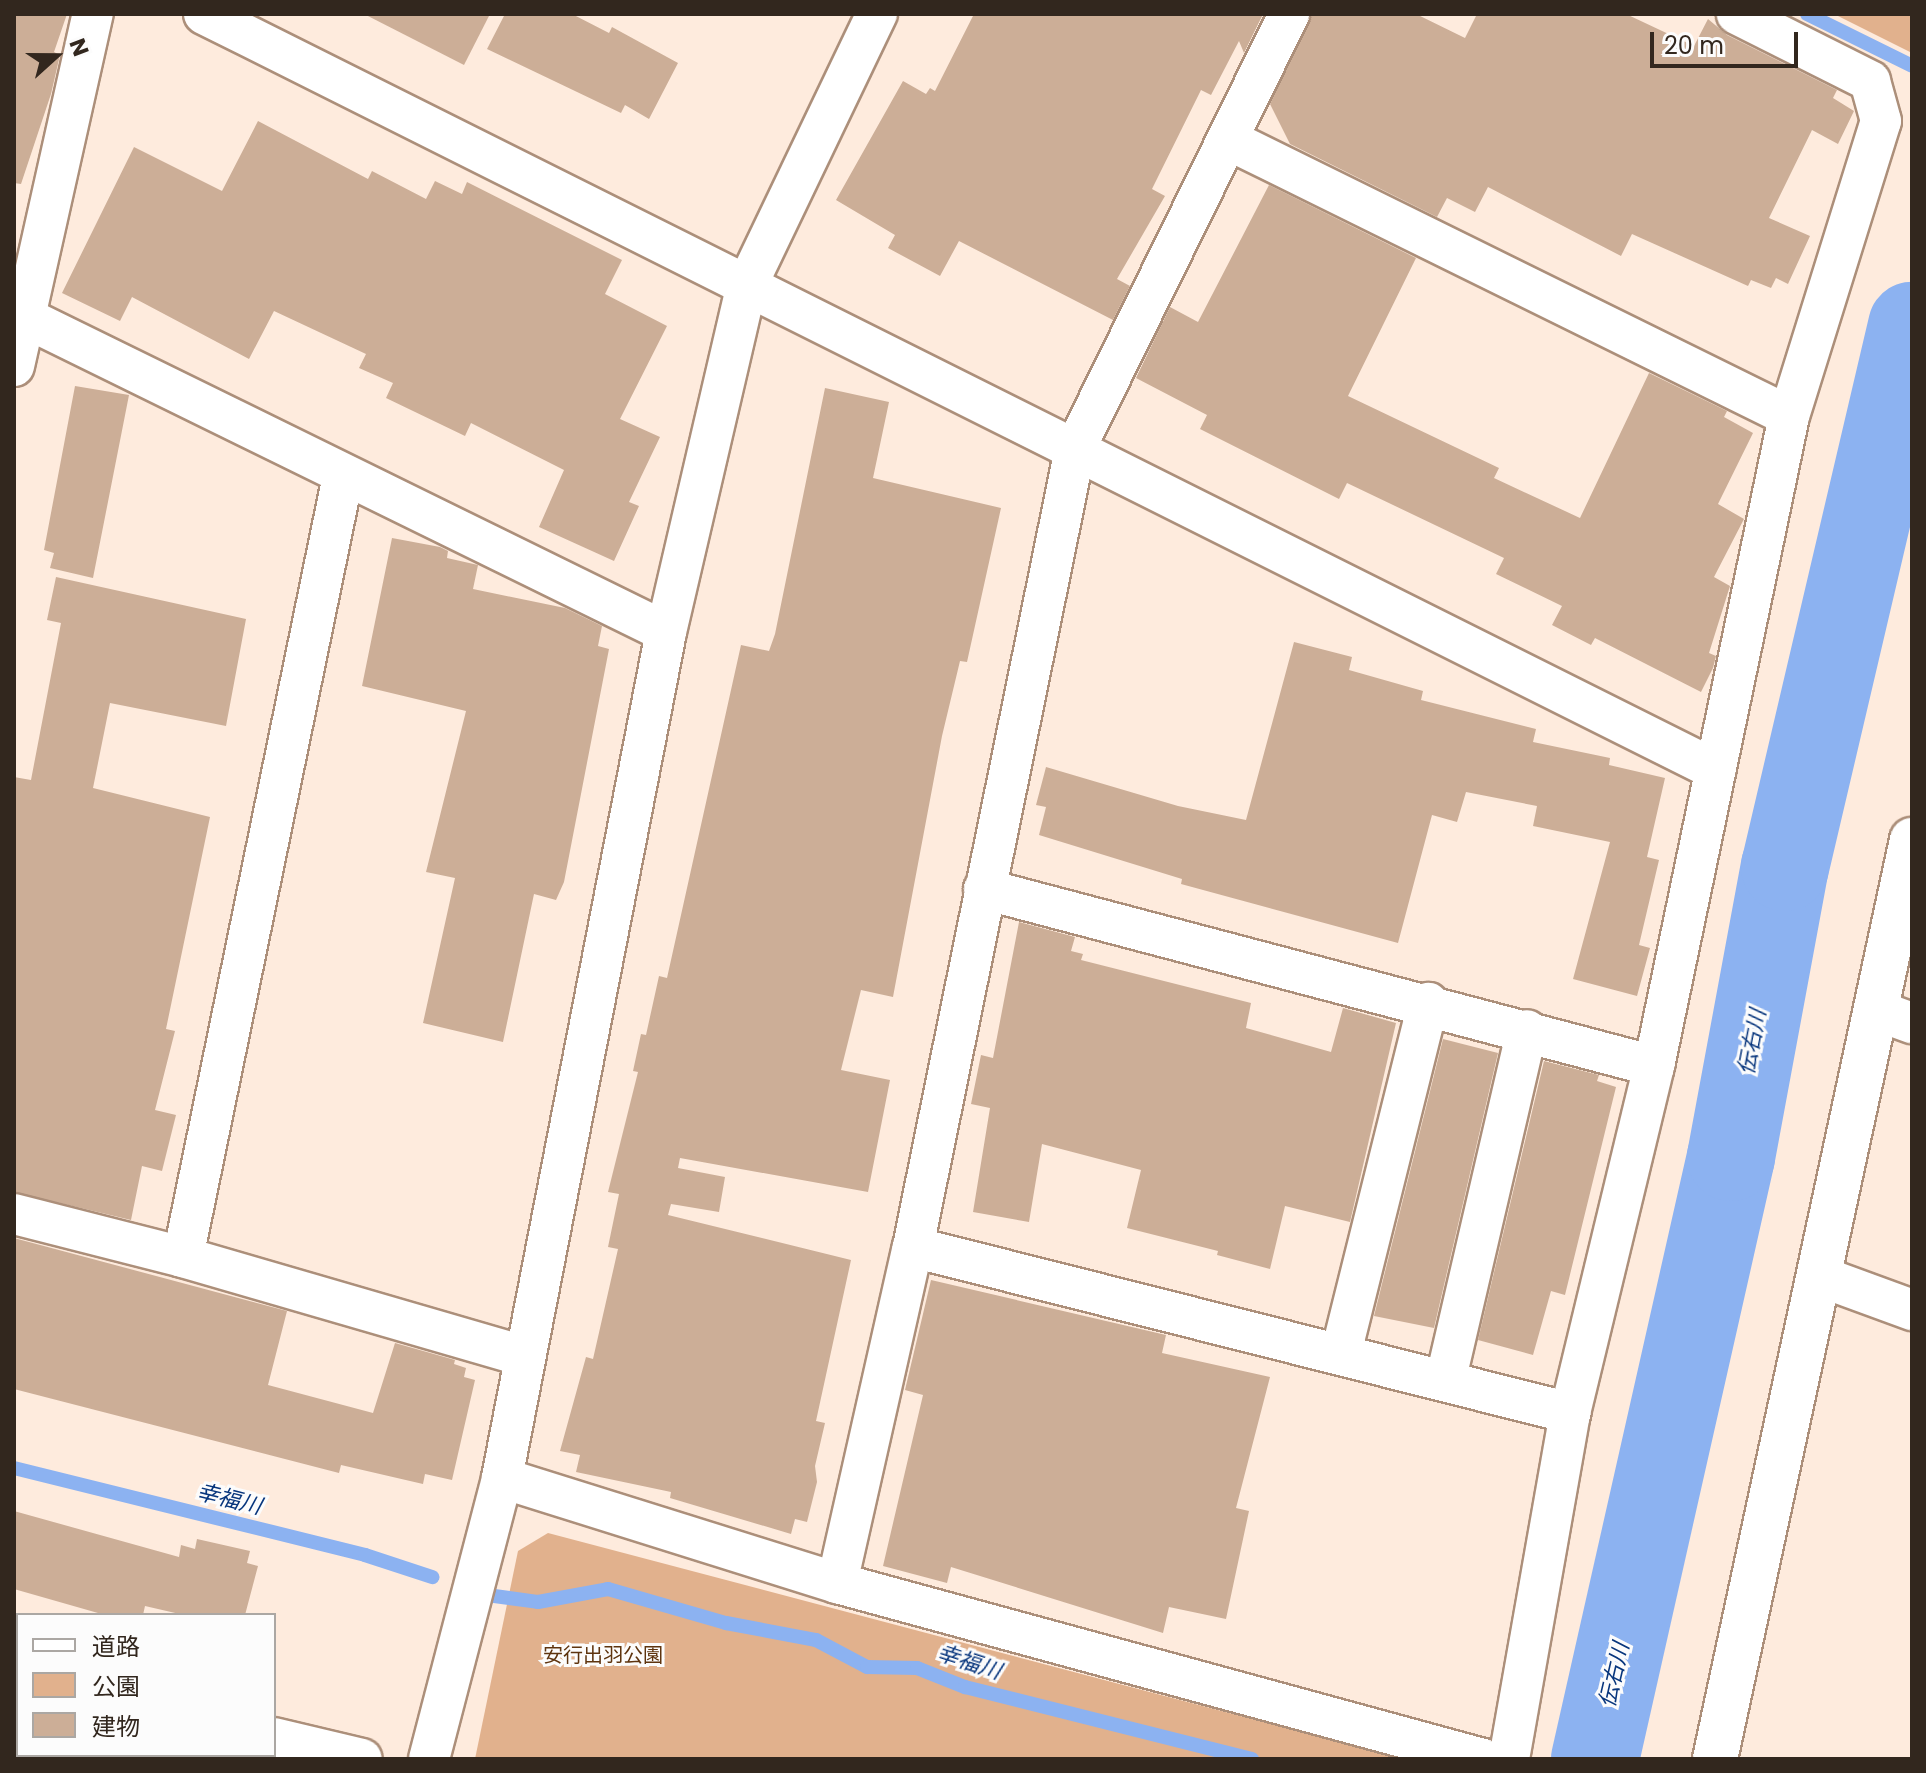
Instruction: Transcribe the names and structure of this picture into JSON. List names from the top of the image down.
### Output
{
  "water": ["伝右川", "幸福川"],
  "parks": ["安行出羽公園"],
  "legend": ["道路", "公園", "建物"],
  "scale_bar": "20 m",
  "north": "right"
}
